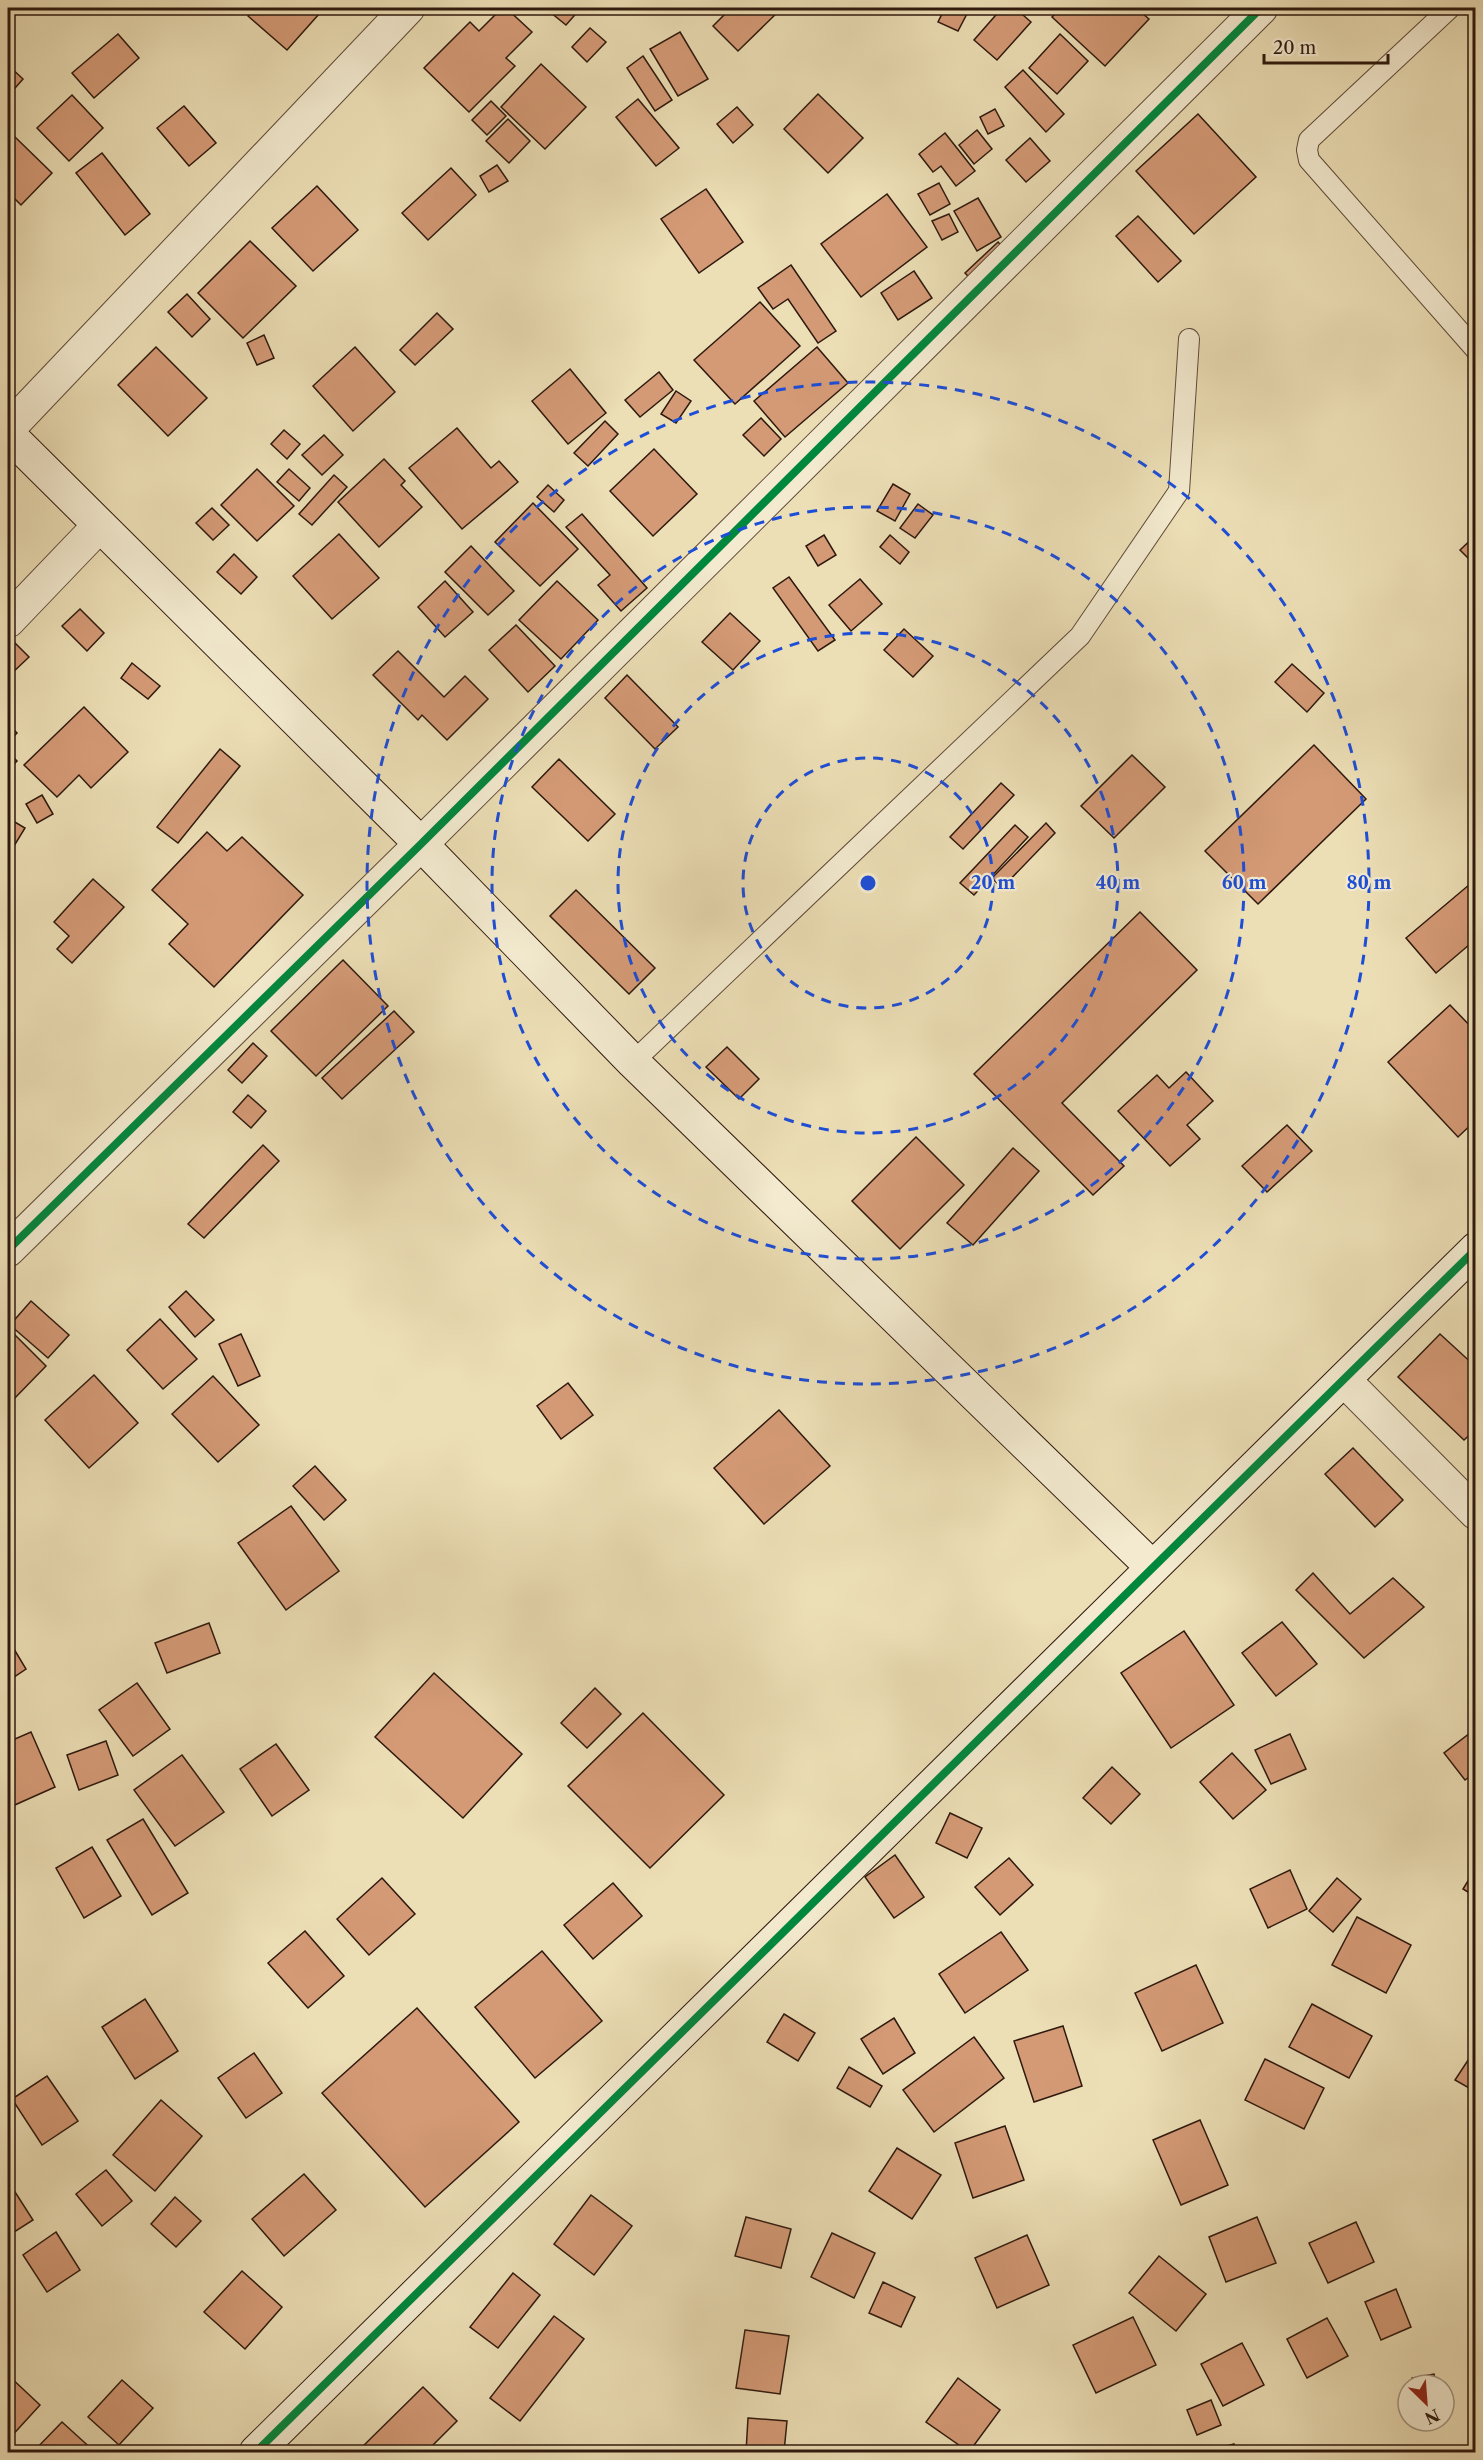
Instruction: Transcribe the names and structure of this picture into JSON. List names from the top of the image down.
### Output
{
  "scale_bar": "20 m",
  "north": "bottom right",
  "rings": [
    "20 m",
    "40 m",
    "60 m",
    "80 m"
  ]
}
